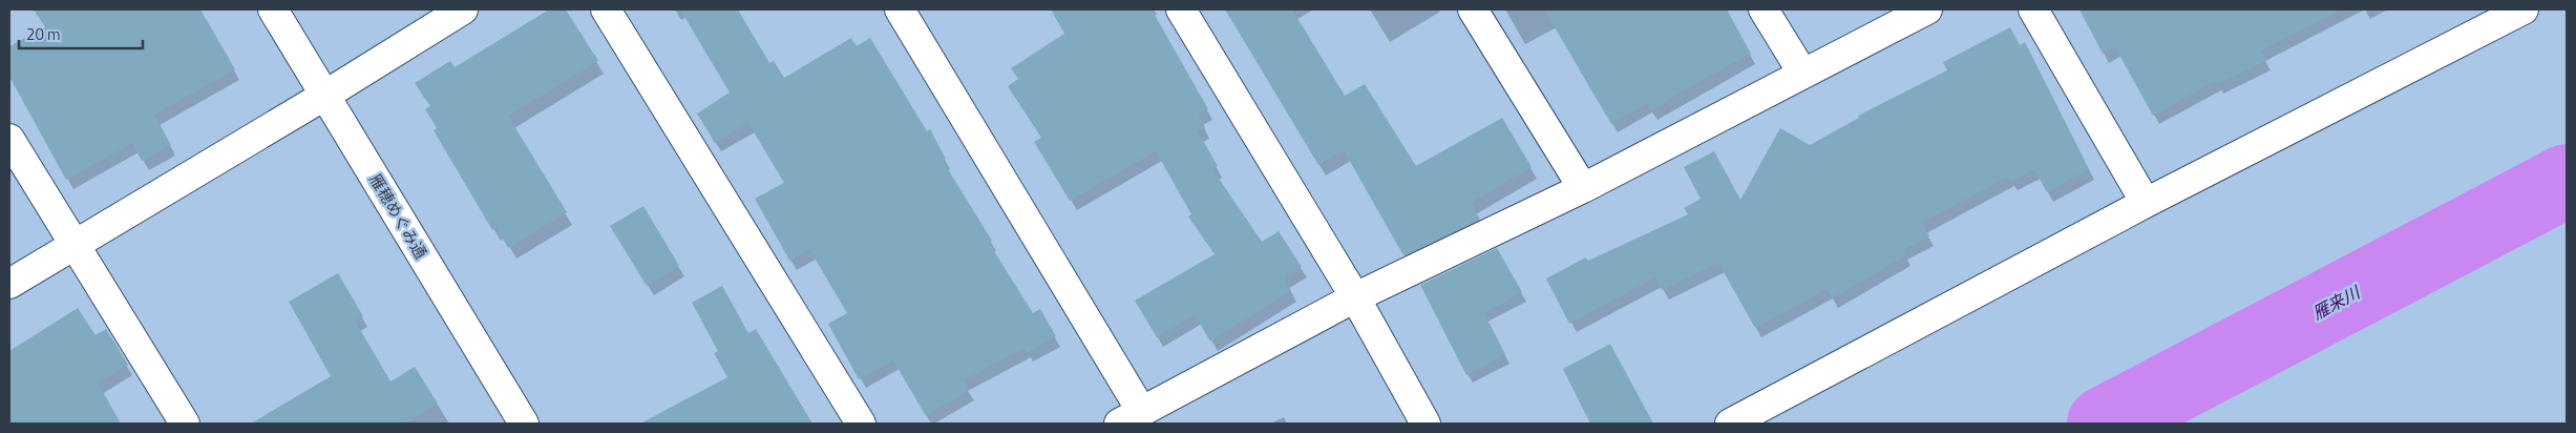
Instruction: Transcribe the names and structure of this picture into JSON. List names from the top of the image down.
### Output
{
  "streets": {
    "street": ["雁穂めぐみ通"]
  },
  "water": ["雁来川"],
  "scale_bar": "20 m"
}
